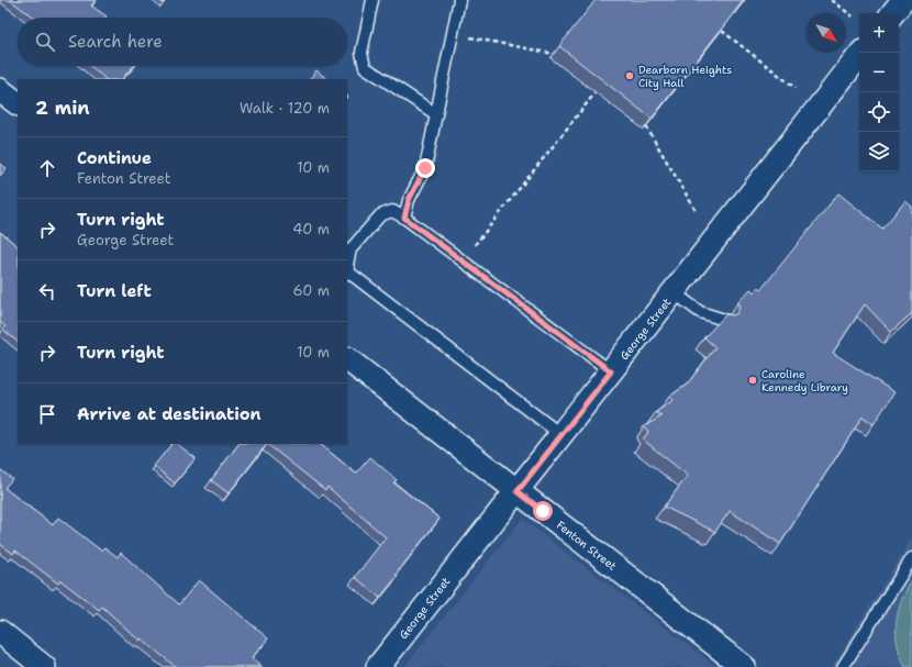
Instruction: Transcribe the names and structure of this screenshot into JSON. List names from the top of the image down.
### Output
{
  "streets": {
    "street": ["George Street", "Fenton Street"]
  },
  "crossings": [
    ["George Street", "Fenton Street"]
  ],
  "places": ["Dearborn Heights City Hall", "Caroline Kennedy Library"],
  "north": "bottom right",
  "page": {
    "map_buttons": ["+", "−"],
    "search": "Search here",
    "heading": ["2 min", "Walk · 120 m"],
    "list": [
      ["Continue", "Fenton Street", "10 m"],
      ["Turn right", "George Street", "40 m"],
      ["Turn left", "60 m"],
      ["Turn right", "10 m"],
      "Arrive at destination"
    ]
  }
}
